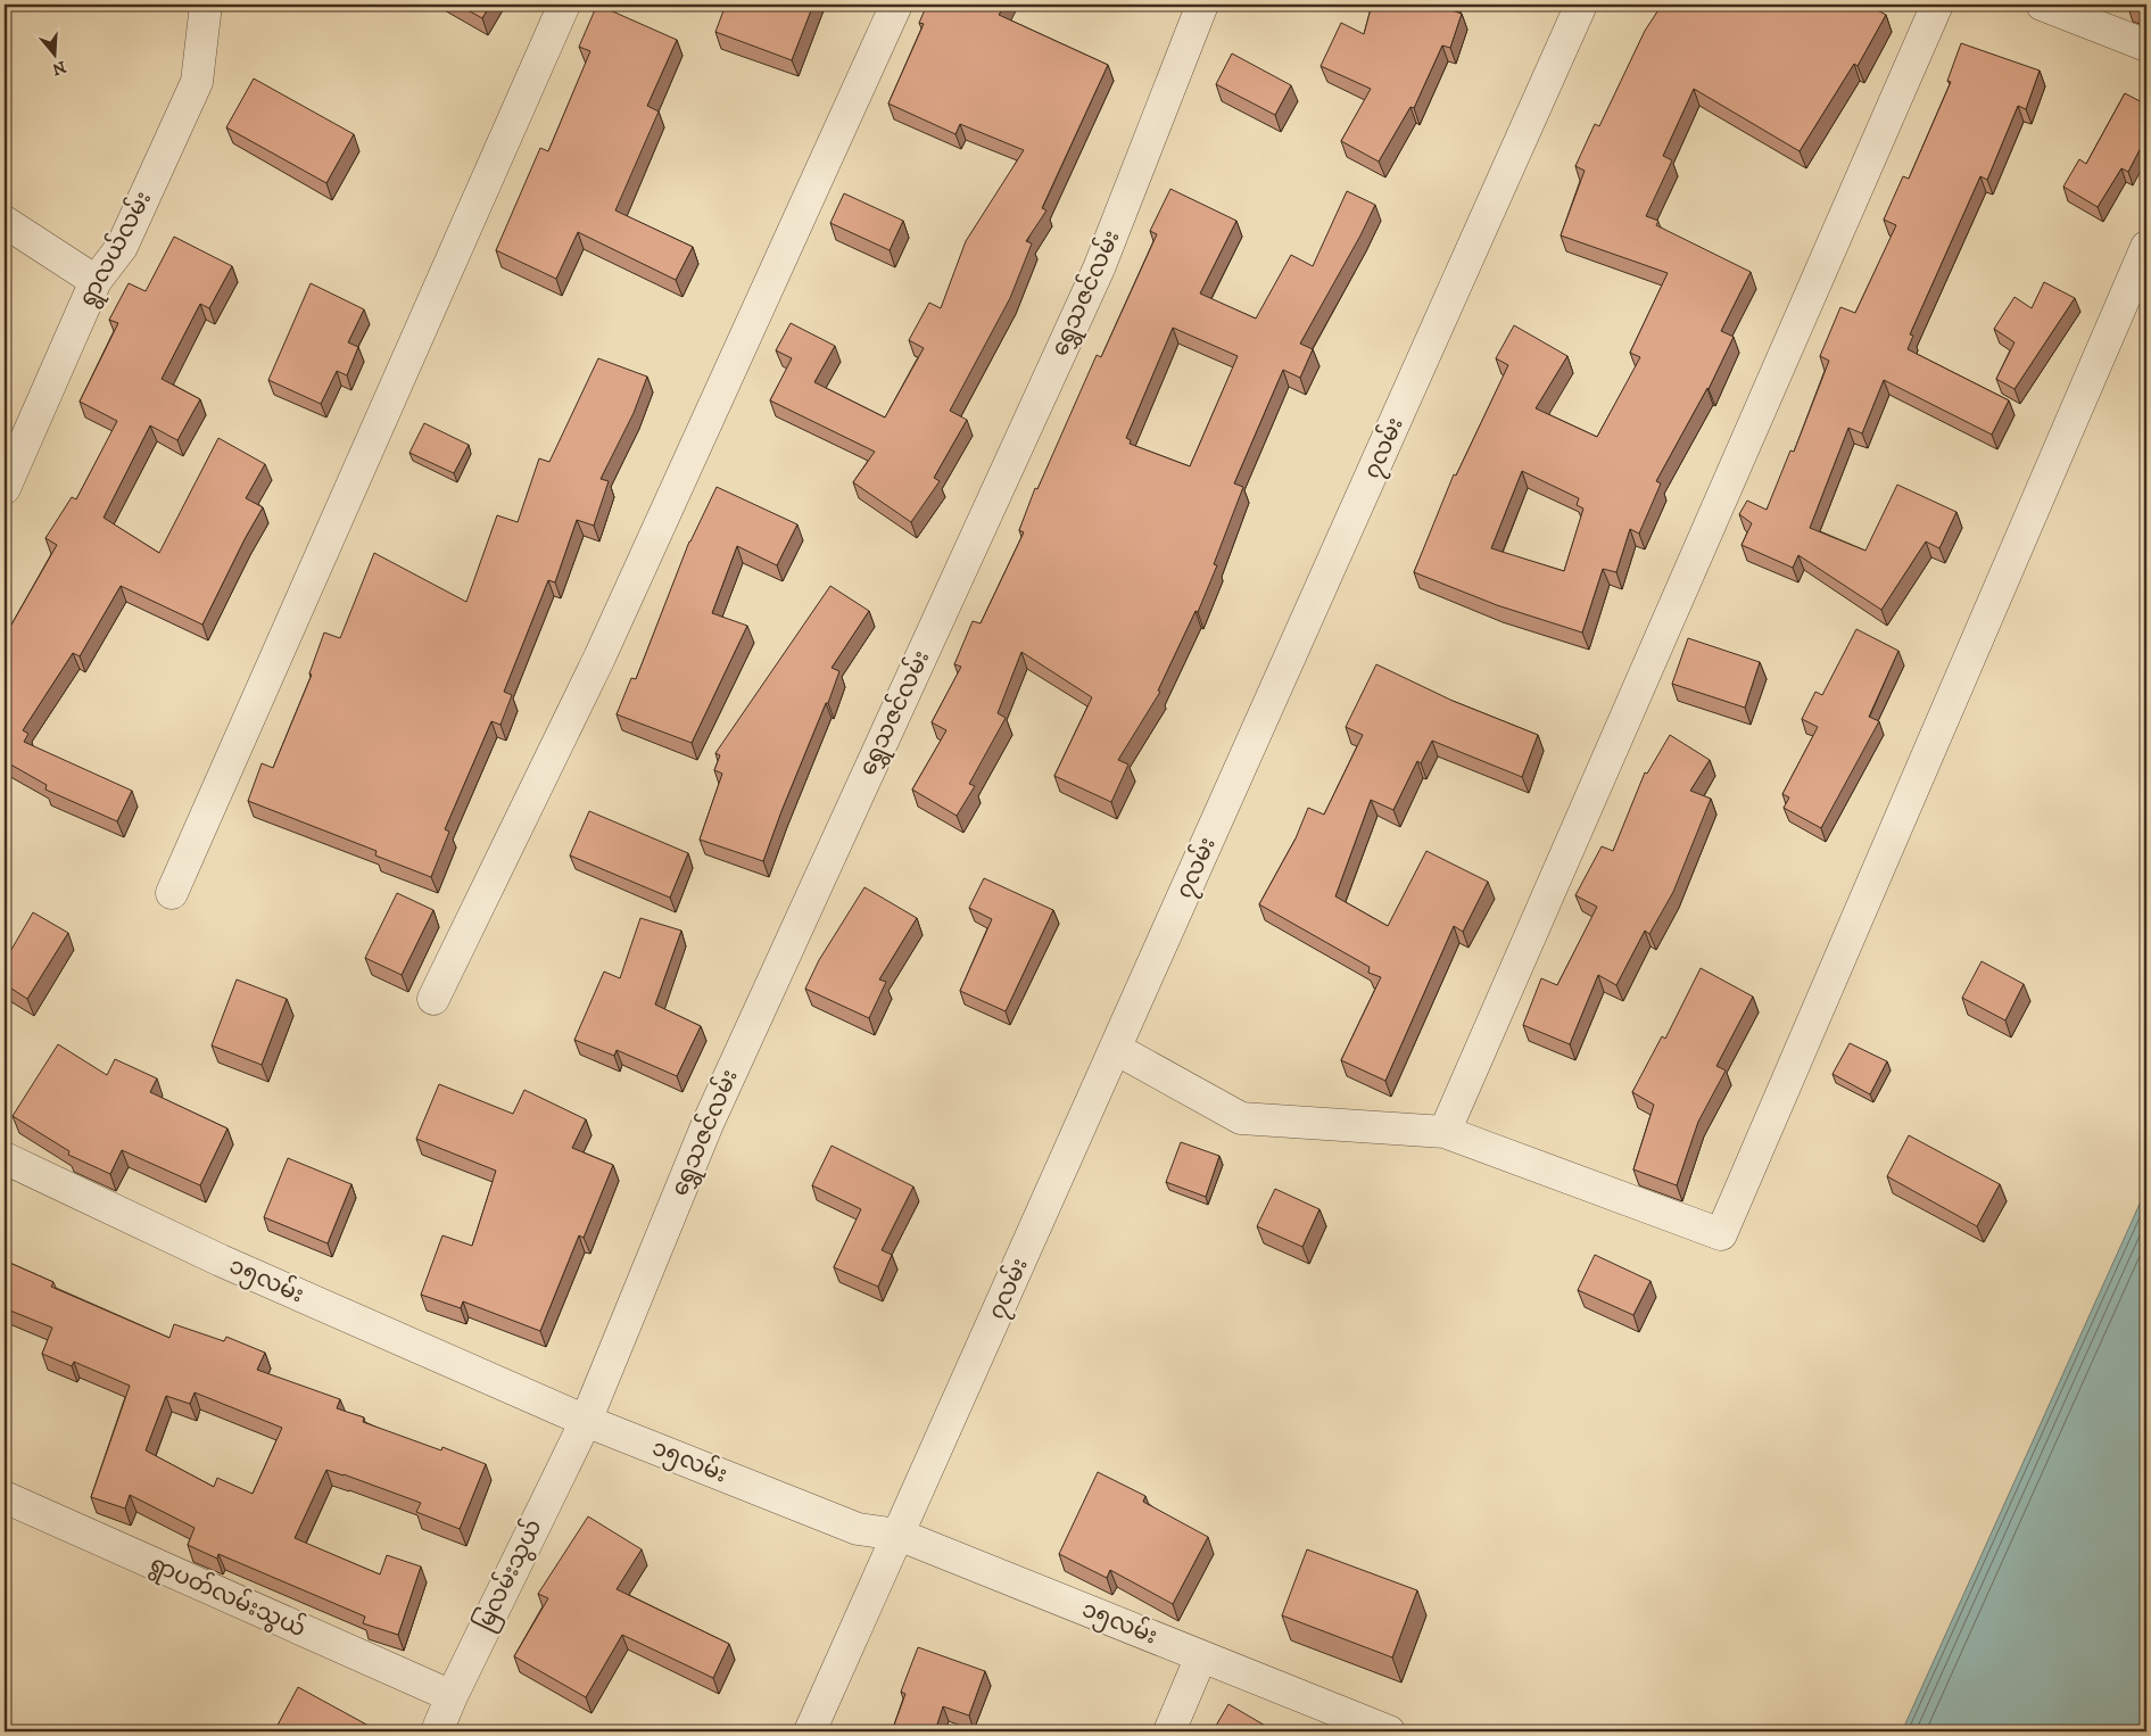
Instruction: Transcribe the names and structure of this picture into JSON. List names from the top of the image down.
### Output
{
  "streets": {
    "street": [
      "ရွာလယ်လမ်း",
      "ရွှေသဇင်လမ်း",
      "၇လမ်း",
      "၁၅လမ်း",
      "မြလမ်းသွယ်",
      "ရွာပတ်လမ်းသွယ်"
    ]
  },
  "crossings": [
    ["ရွှေသဇင်လမ်း", "၁၅လမ်း"],
    ["ရွှေသဇင်လမ်း", "မြလမ်းသွယ်"],
    ["၇လမ်း", "၁၅လမ်း"],
    ["၁၅လမ်း", "မြလမ်းသွယ်"],
    ["မြလမ်းသွယ်", "ရွာပတ်လမ်းသွယ်"]
  ],
  "north": "bottom"
}
